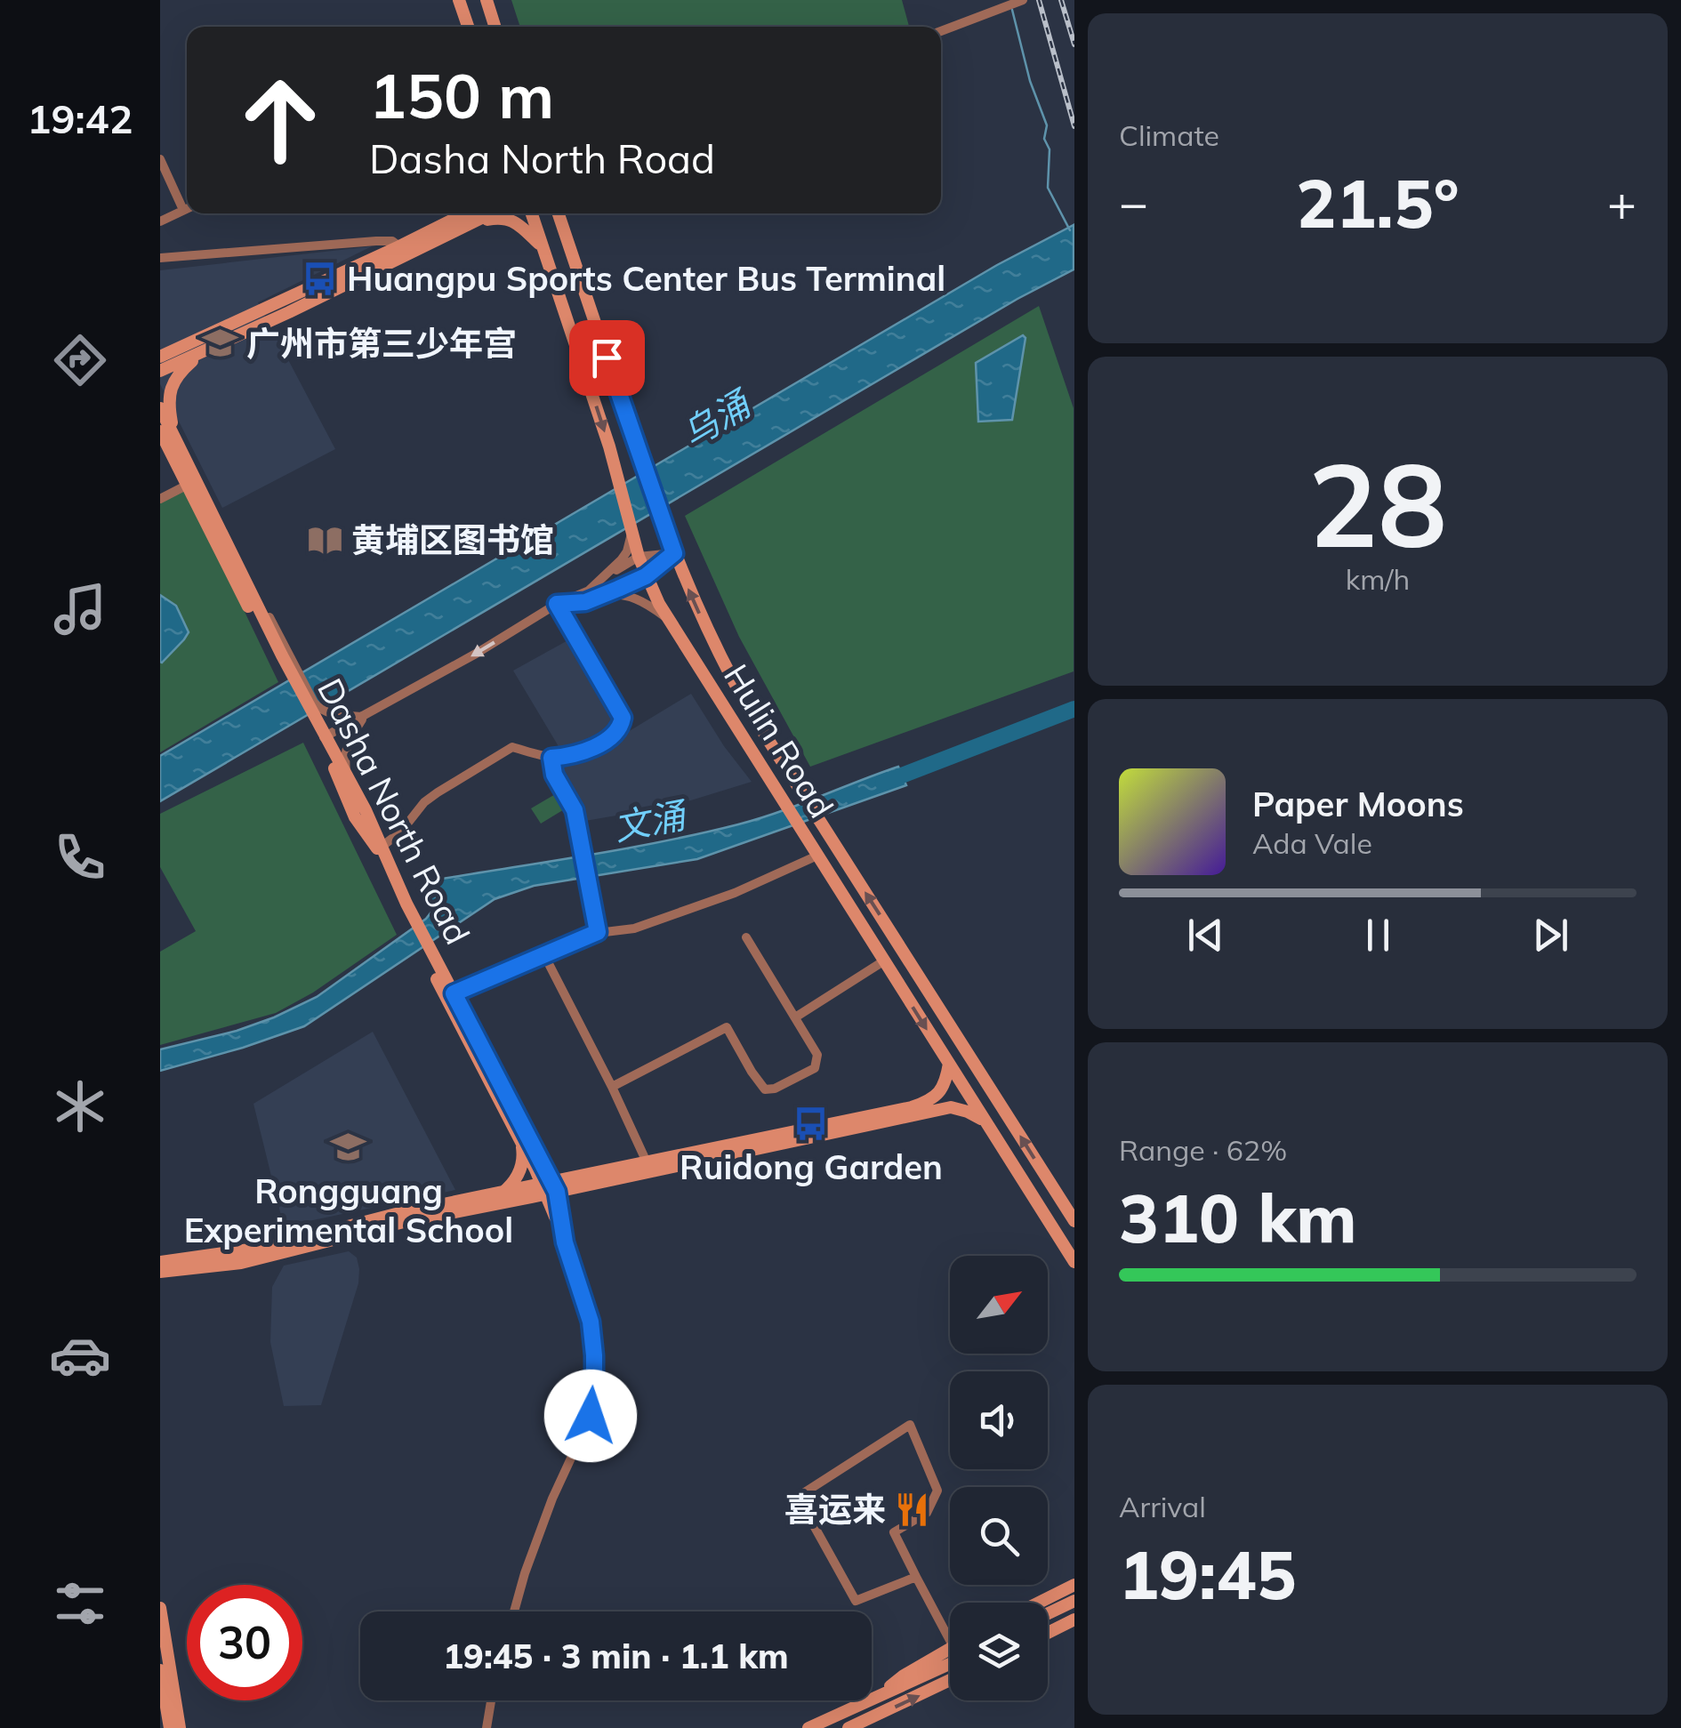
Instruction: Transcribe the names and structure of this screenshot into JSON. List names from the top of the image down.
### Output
{
  "streets": {
    "street": ["Hulin Road", "Dasha North Road"]
  },
  "water": ["乌涌", "文涌"],
  "places": {
    "bus stop": ["Huangpu Sports Center Bus Terminal", "Ruidong Garden"],
    "school or university": ["广州市第三少年宫", "Rongguang Experimental School"],
    "library": ["黄埔区图书馆"],
    "restaurant": ["喜运来"]
  },
  "north": "top right",
  "page": {
    "tabs": "19:42",
    "tile": [
      "Climate",
      ["28", "km/h"],
      ["Range · 62%", "310 km"],
      ["Arrival", "19:45"]
    ],
    "turn": ["150 m", "Dasha North Road"],
    "heat": ["−", "21.5°", "+"],
    "song": ["Paper Moons", "Ada Vale"],
    "limit": "30",
    "trip": "19:45 · 3 min · 1.1 km"
  }
}
